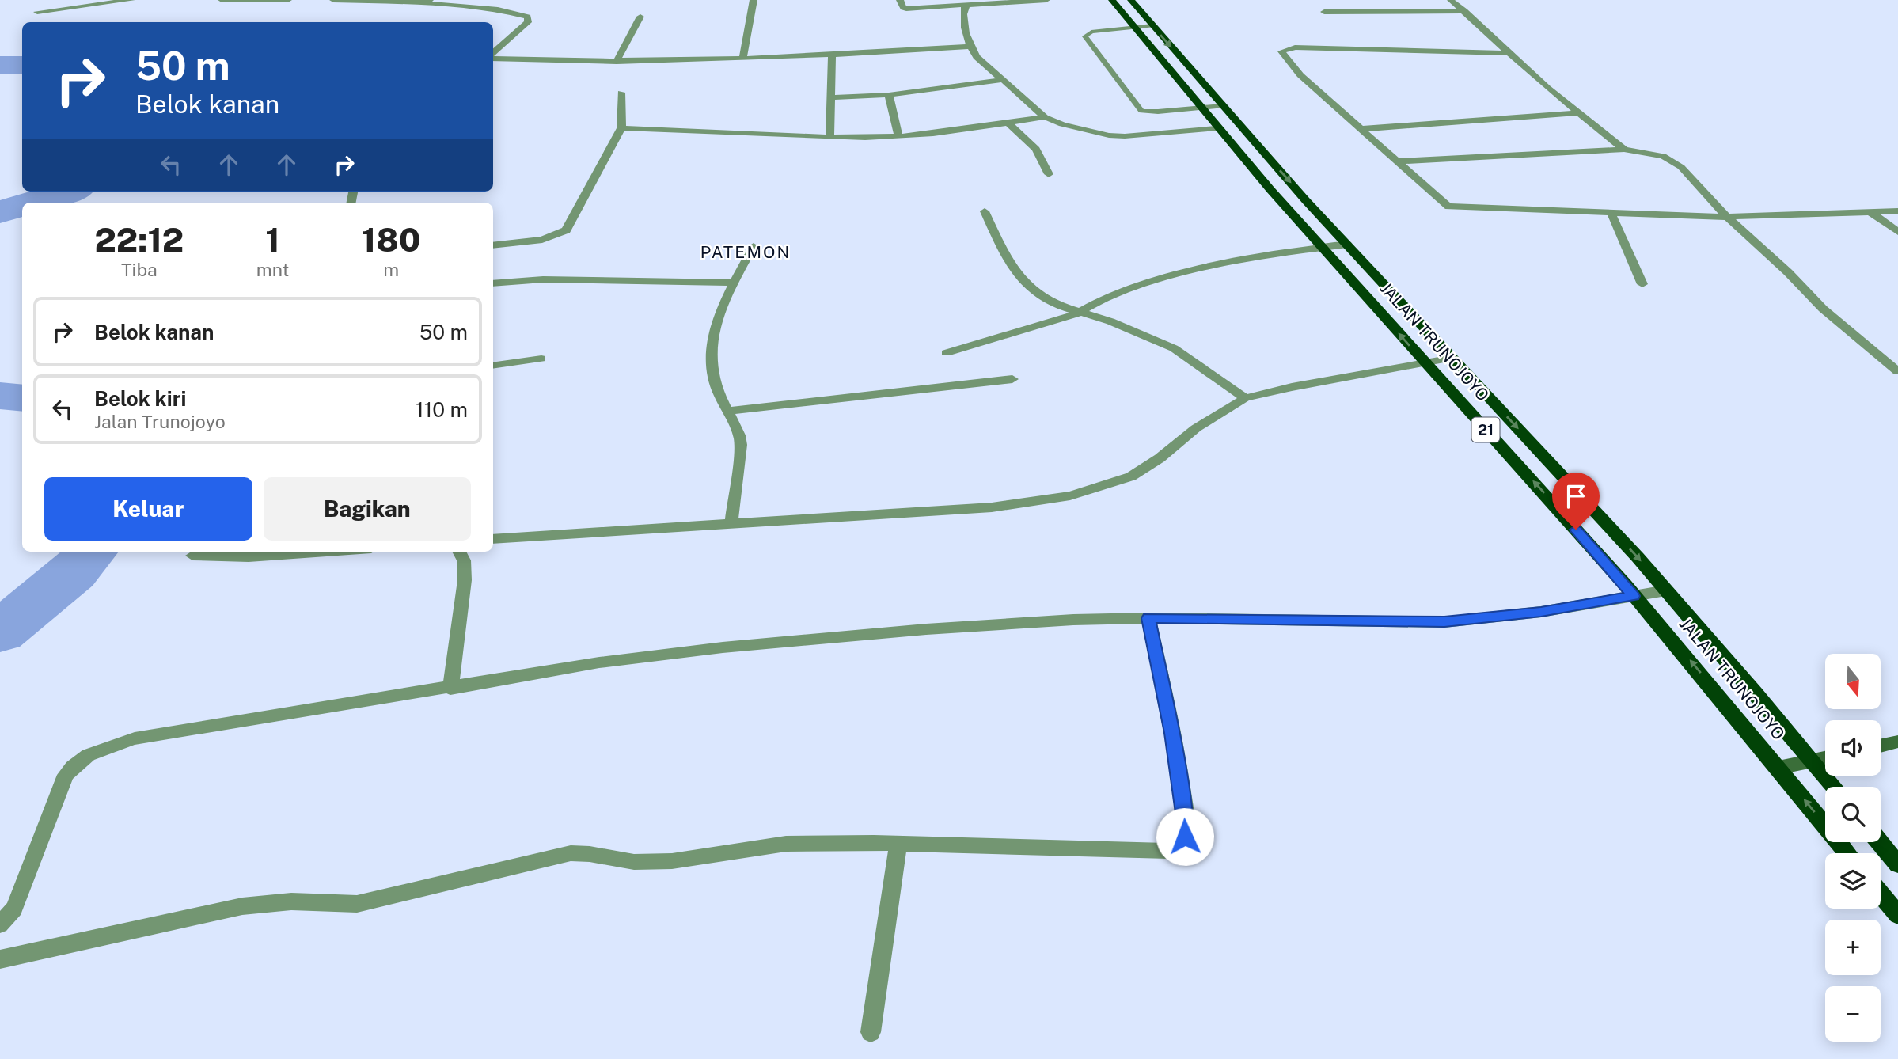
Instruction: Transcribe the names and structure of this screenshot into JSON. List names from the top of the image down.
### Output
{
  "streets": {
    "highway": ["JALAN TRUNOJOYO", "21"]
  },
  "districts": ["PATEMON"],
  "north": "bottom",
  "page": {
    "turn": ["50 m", "Belok kanan"],
    "eta": [
      "22:12",
      "Tiba",
      "1",
      "mnt",
      "180",
      "m"
    ],
    "list": [
      {
        "name": "Belok kanan",
        "value": "50 m"
      },
      {
        "name": "Belok kiri",
        "note": "Jalan Trunojoyo",
        "value": "110 m"
      }
    ],
    "buttons": ["Keluar", "Bagikan"],
    "map_buttons": ["+", "−"]
  }
}
